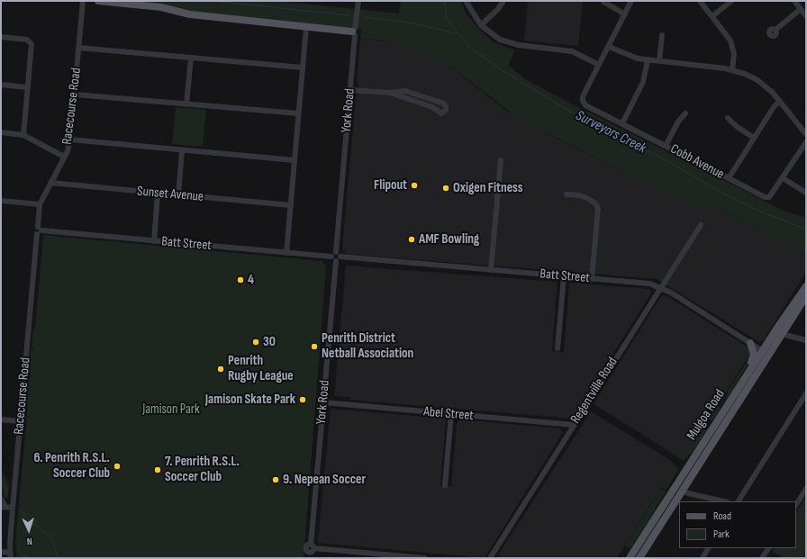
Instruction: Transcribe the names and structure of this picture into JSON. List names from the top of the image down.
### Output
{
  "streets": {
    "main road": ["Mulgoa Road"],
    "street": [
      "Racecourse Road",
      "York Road",
      "Cobb Avenue",
      "Sunset Avenue",
      "Batt Street",
      "Regentville Road",
      "Abel Street"
    ]
  },
  "crossings": [
    ["Racecourse Road", "Sunset Avenue"],
    ["Racecourse Road", "Batt Street"],
    ["York Road", "Batt Street"],
    ["York Road", "Abel Street"],
    ["Batt Street", "Regentville Road"],
    ["Batt Street", "Mulgoa Road"],
    ["Regentville Road", "Abel Street"]
  ],
  "water": ["Surveyors Creek"],
  "parks": ["Jamison Park"],
  "places": [
    "Flipout",
    "Oxigen Fitness",
    "AMF Bowling",
    "4",
    "30",
    "Penrith District Netball Association",
    "Penrith Rugby League",
    "Jamison Skate Park",
    "6. Penrith R.S.L. Soccer Club",
    "7. Penrith R.S.L. Soccer Club",
    "9. Nepean Soccer"
  ],
  "legend": ["Road", "Park"],
  "north": "bottom"
}
